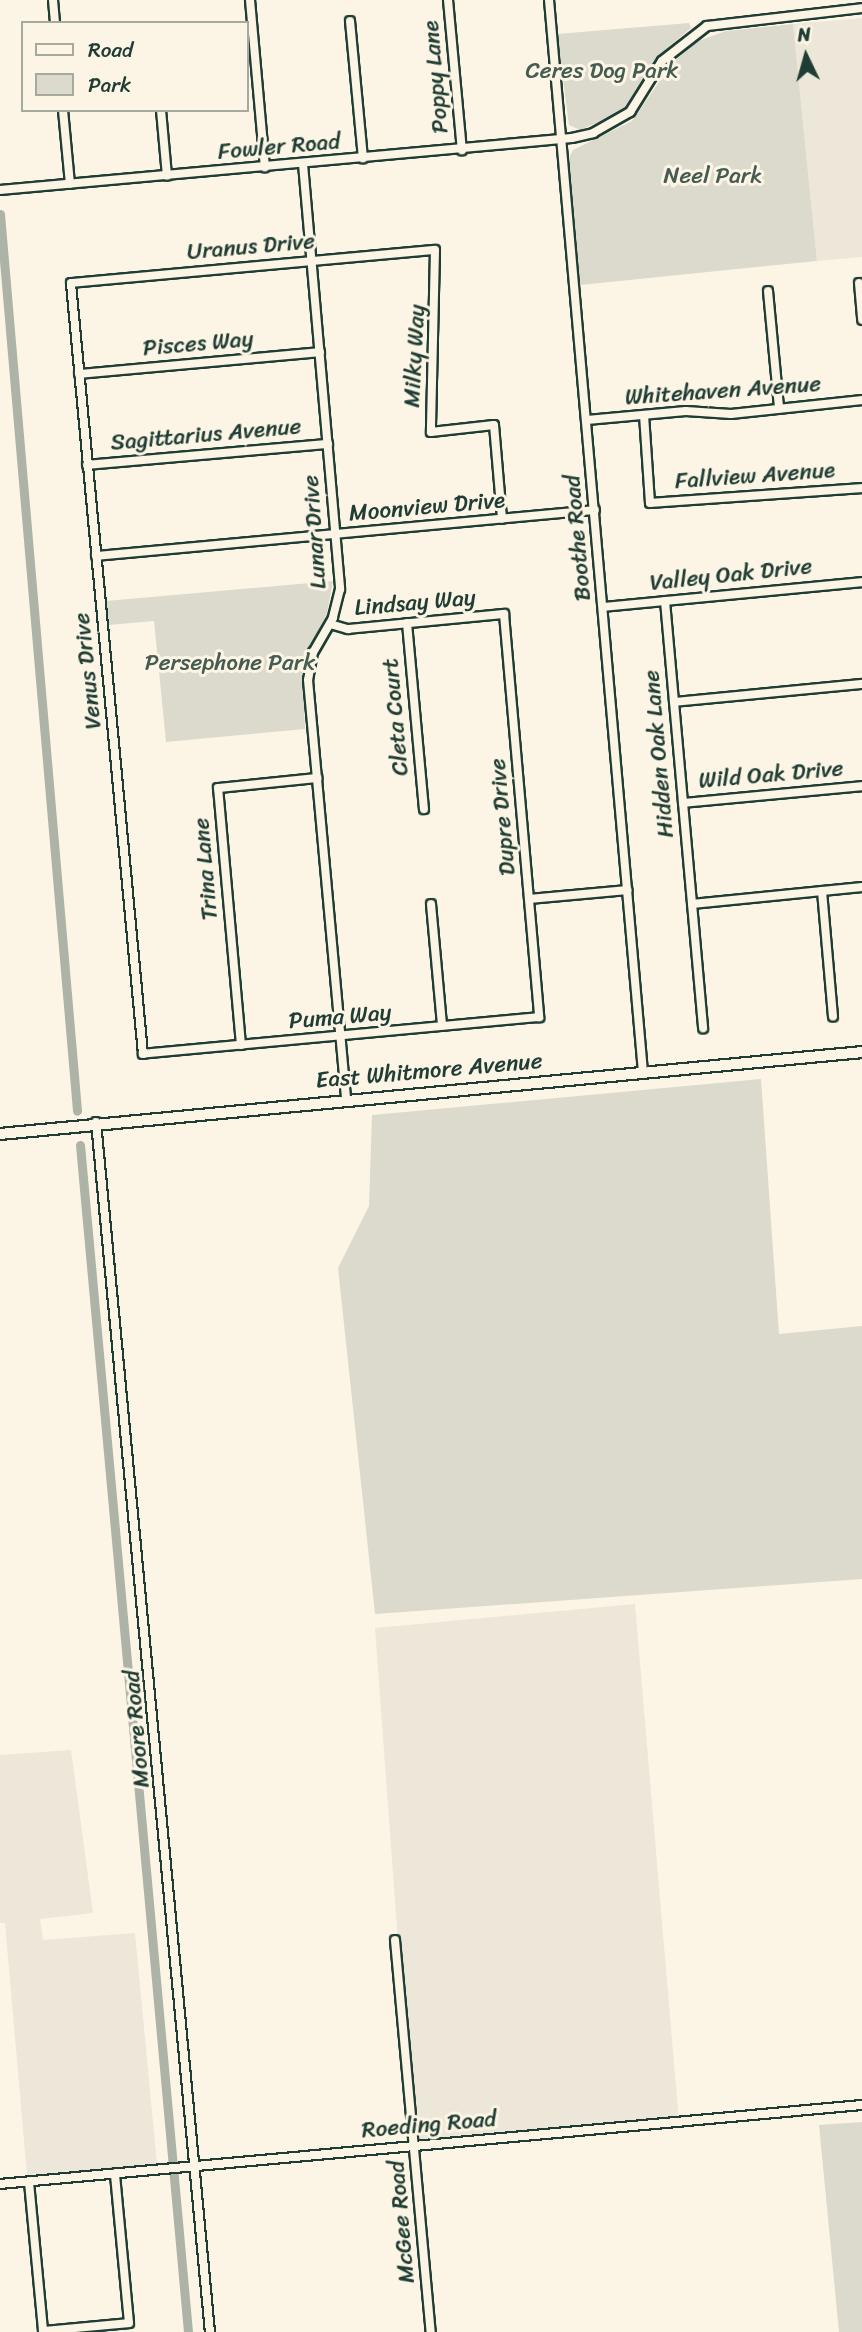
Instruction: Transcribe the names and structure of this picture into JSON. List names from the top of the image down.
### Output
{
  "streets": {
    "main road": ["East Whitmore Avenue"],
    "street": [
      "Poppy Lane",
      "Fowler Road",
      "Uranus Drive",
      "Pisces Way",
      "Milky Way",
      "Whitehaven Avenue",
      "Sagittarius Avenue",
      "Fallview Avenue",
      "Moonview Drive",
      "Lunar Drive",
      "Boothe Road",
      "Valley Oak Drive",
      "Lindsay Way",
      "Venus Drive",
      "Cleta Court",
      "Hidden Oak Lane",
      "Wild Oak Drive",
      "Dupre Drive",
      "Trina Lane",
      "Puma Way",
      "Moore Road",
      "Roeding Road",
      "McGee Road"
    ]
  },
  "crossings": [
    ["Poppy Lane", "Fowler Road"],
    ["Fowler Road", "Lunar Drive"],
    ["Fowler Road", "Boothe Road"],
    ["Uranus Drive", "Milky Way"],
    ["Uranus Drive", "Lunar Drive"],
    ["Uranus Drive", "Venus Drive"],
    ["Pisces Way", "Lunar Drive"],
    ["Pisces Way", "Venus Drive"],
    ["Milky Way", "Moonview Drive"],
    ["Whitehaven Avenue", "Fallview Avenue"],
    ["Whitehaven Avenue", "Boothe Road"],
    ["Sagittarius Avenue", "Lunar Drive"],
    ["Sagittarius Avenue", "Venus Drive"],
    ["Moonview Drive", "Lunar Drive"],
    ["Moonview Drive", "Boothe Road"],
    ["Moonview Drive", "Venus Drive"],
    ["Lunar Drive", "Lindsay Way"],
    ["Lunar Drive", "Trina Lane"],
    ["Lunar Drive", "Puma Way"],
    ["Lunar Drive", "East Whitmore Avenue"],
    ["Boothe Road", "Valley Oak Drive"],
    ["Boothe Road", "East Whitmore Avenue"],
    ["Valley Oak Drive", "Hidden Oak Lane"],
    ["Lindsay Way", "Cleta Court"],
    ["Lindsay Way", "Dupre Drive"],
    ["Venus Drive", "Puma Way"],
    ["Hidden Oak Lane", "Wild Oak Drive"],
    ["Dupre Drive", "Puma Way"],
    ["Trina Lane", "Puma Way"],
    ["East Whitmore Avenue", "Moore Road"],
    ["Moore Road", "Roeding Road"],
    ["Roeding Road", "McGee Road"]
  ],
  "parks": ["Ceres Dog Park", "Neel Park", "Persephone Park"],
  "legend": ["Road", "Park"],
  "north": "top"
}
